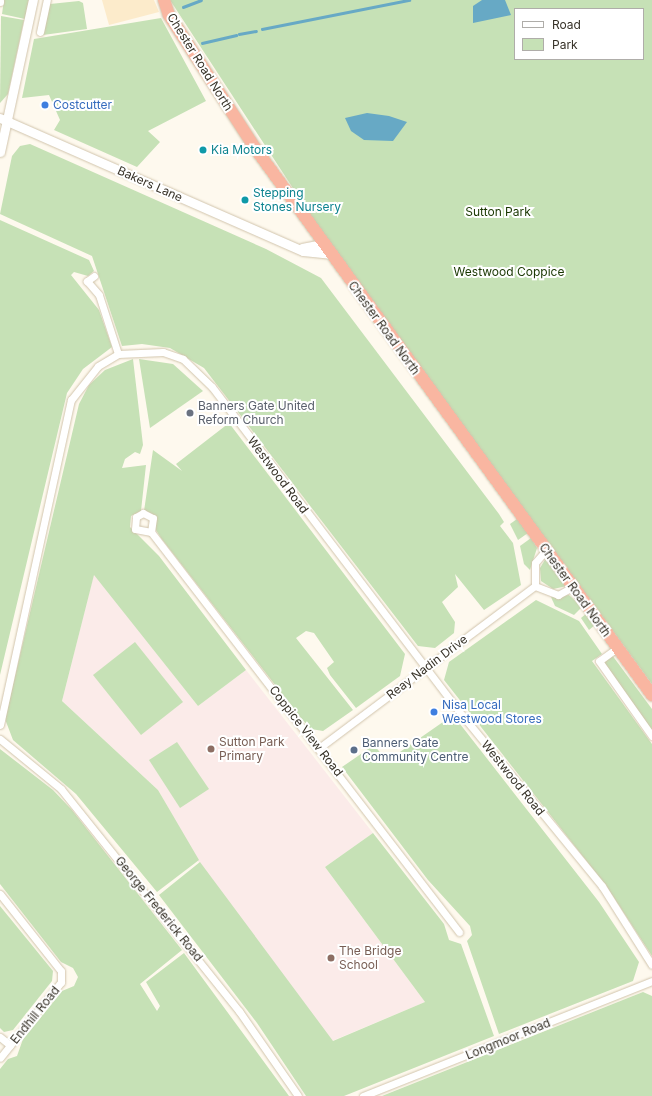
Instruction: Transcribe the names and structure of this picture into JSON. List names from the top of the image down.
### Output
{
  "streets": {
    "highway": ["Chester Road North"],
    "street": [
      "Bakers Lane",
      "Westwood Road",
      "Reay Nadin Drive",
      "Coppice View Road",
      "George Frederick Road",
      "Endhill Road",
      "Longmoor Road"
    ]
  },
  "crossings": [
    ["Chester Road North", "Bakers Lane"],
    ["Westwood Road", "Reay Nadin Drive"],
    ["Reay Nadin Drive", "Coppice View Road"]
  ],
  "parks": ["Sutton Park", "Westwood Coppice"],
  "places": [
    "Costcutter",
    "Kia Motors",
    "Stepping Stones Nursery",
    "Banners Gate United Reform Church",
    "Nisa Local Westwood Stores",
    "Sutton Park Primary",
    "Banners Gate Community Centre",
    "The Bridge School"
  ],
  "legend": ["Road", "Park"]
}
